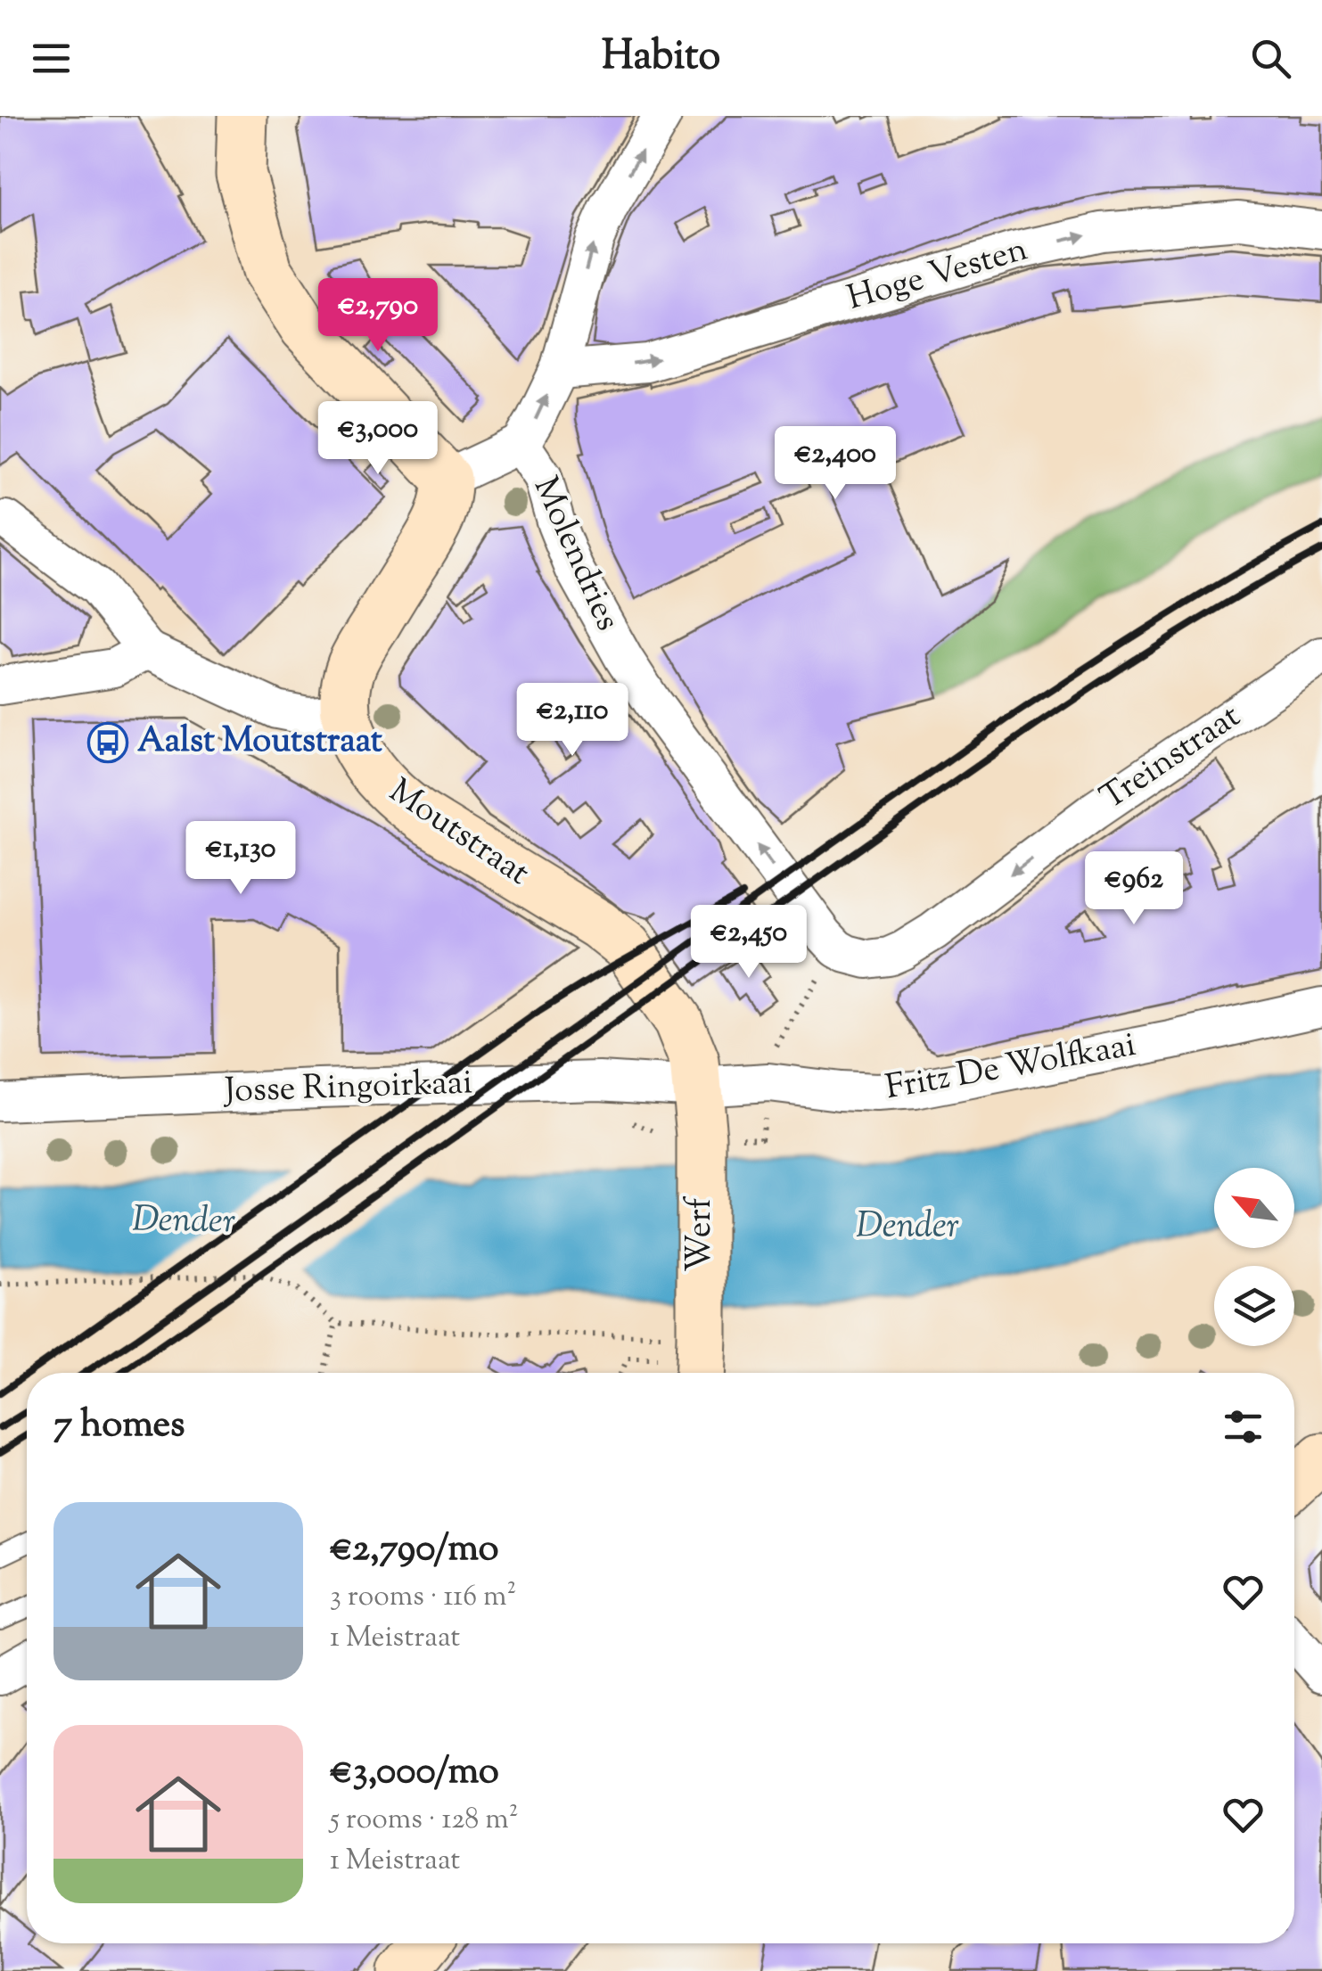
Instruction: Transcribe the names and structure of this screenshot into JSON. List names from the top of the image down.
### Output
{
  "streets": {
    "street": [
      "Hoge Vesten",
      "Molendries",
      "Treinstraat",
      "Moutstraat",
      "Fritz De Wolfkaai",
      "Josse Ringoirkaai",
      "Werf"
    ]
  },
  "crossings": [
    ["Hoge Vesten", "Molendries"],
    ["Molendries", "Treinstraat"],
    ["Moutstraat", "Fritz De Wolfkaai"],
    ["Moutstraat", "Josse Ringoirkaai"],
    ["Moutstraat", "Werf"],
    ["Fritz De Wolfkaai", "Josse Ringoirkaai"],
    ["Fritz De Wolfkaai", "Werf"],
    ["Josse Ringoirkaai", "Werf"]
  ],
  "one_way": ["Hoge Vesten", "Molendries", "Treinstraat"],
  "water": ["Dender"],
  "places": {
    "bus stop": ["Aalst Moutstraat"]
  },
  "north": "top left",
  "page": {
    "header": "Habito",
    "price": [
      "€2,790",
      "€3,000",
      "€2,400",
      "€2,110",
      "€1,130",
      "€962",
      "€2,450"
    ],
    "heading": "7 homes",
    "list": [
      {
        "name": "€2,790/mo",
        "note": "3 rooms · 116 m² · 1 Meistraat"
      },
      {
        "name": "€3,000/mo",
        "note": "5 rooms · 128 m² · 1 Meistraat"
      }
    ]
  }
}
